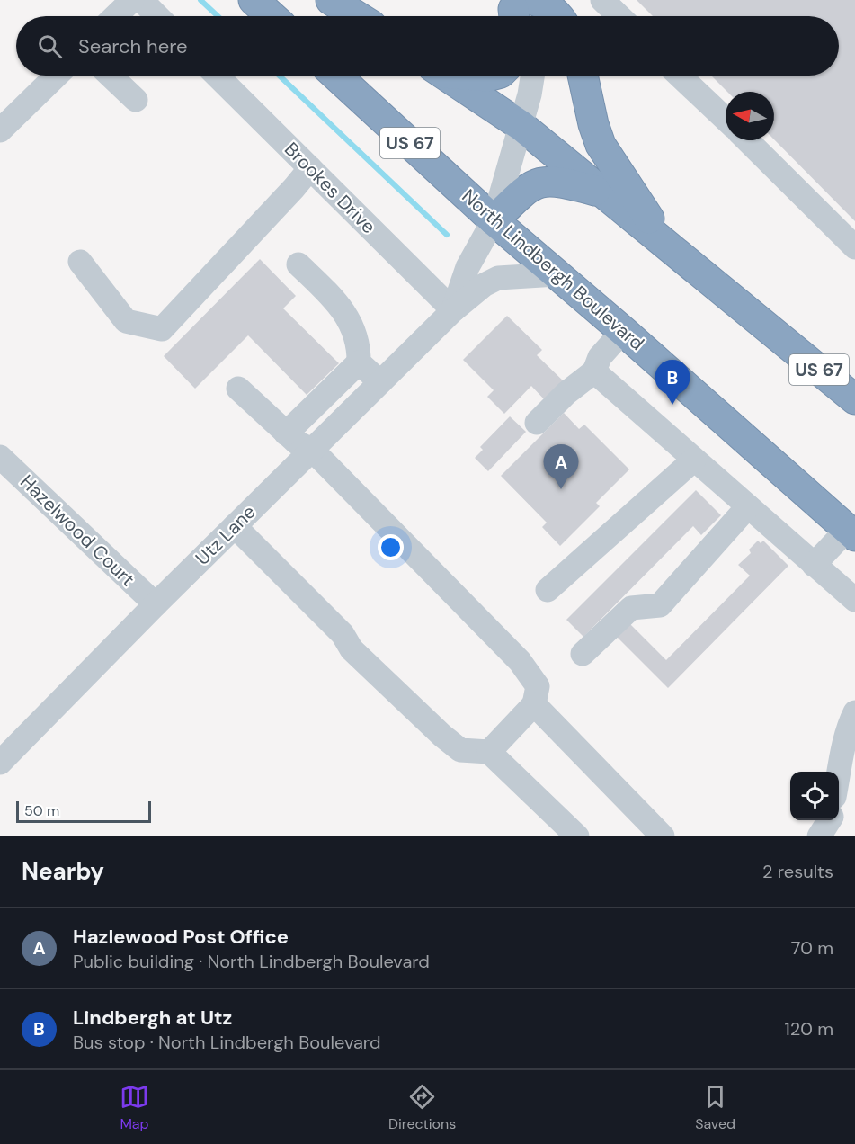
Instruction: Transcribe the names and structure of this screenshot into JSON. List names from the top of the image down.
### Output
{
  "streets": {
    "highway": ["US 67", "North Lindbergh Boulevard"],
    "street": ["Brookes Drive", "Hazelwood Court", "Utz Lane"]
  },
  "crossings": [
    ["US 67", "Utz Lane"],
    ["Brookes Drive", "Utz Lane"],
    ["North Lindbergh Boulevard", "Utz Lane"],
    ["Hazelwood Court", "Utz Lane"]
  ],
  "scale_bar": "50 m",
  "north": "left",
  "page": {
    "search": "Search here",
    "pins": ["B", "A"],
    "scale": "50 m",
    "heading": ["Nearby", "2 results"],
    "list": [
      {
        "mark": "A",
        "name": "Hazlewood Post Office",
        "note": "Public building · North Lindbergh Boulevard",
        "value": "70 m"
      },
      {
        "mark": "B",
        "name": "Lindbergh at Utz",
        "note": "Bus stop · North Lindbergh Boulevard",
        "value": "120 m"
      }
    ],
    "nav": ["Map", "Directions", "Saved"]
  }
}
